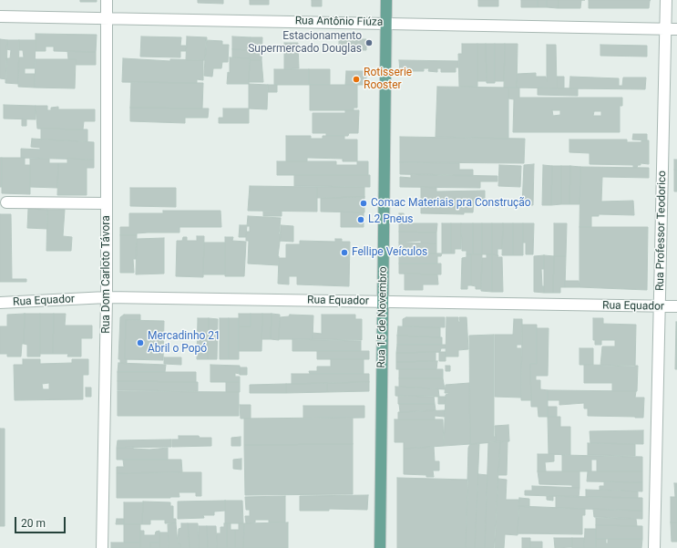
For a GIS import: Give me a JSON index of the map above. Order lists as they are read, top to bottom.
{
  "streets": {
    "main road": ["Rua 15 de Novembro"],
    "street": [
      "Rua Antônio Fiúza",
      "Rua Professor Teodorico",
      "Rua Dom Carloto Távora",
      "Rua Equador"
    ]
  },
  "crossings": [
    ["Rua Antônio Fiúza", "Rua Professor Teodorico"],
    ["Rua Antônio Fiúza", "Rua Dom Carloto Távora"],
    ["Rua Antônio Fiúza", "Rua 15 de Novembro"],
    ["Rua Professor Teodorico", "Rua Equador"],
    ["Rua Dom Carloto Távora", "Rua Equador"],
    ["Rua Equador", "Rua 15 de Novembro"]
  ],
  "places": [
    "Estacionamento Supermercado Douglas",
    "Rotisserie Rooster",
    "Comac Materiais pra Construção",
    "L2 Pneus",
    "Fellipe Veículos",
    "Mercadinho 21 Abril o Popó"
  ],
  "scale_bar": "20 m"
}
